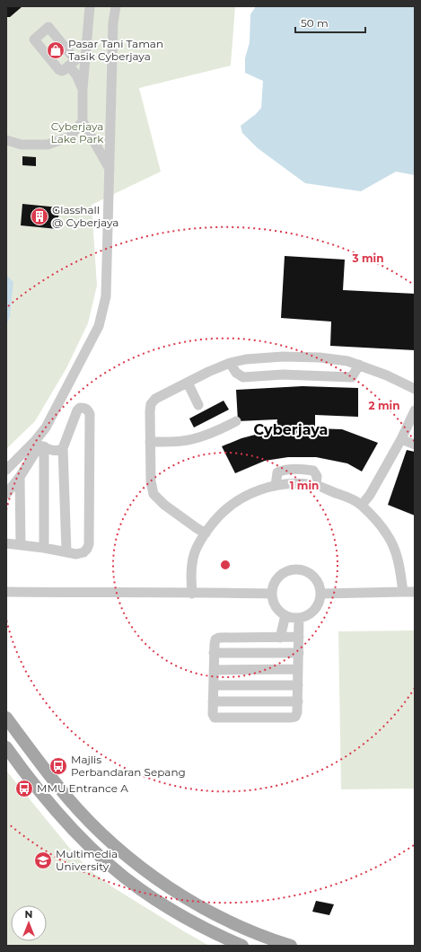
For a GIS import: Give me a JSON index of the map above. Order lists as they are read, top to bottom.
{
  "districts": ["Cyberjaya"],
  "parks": ["Cyberjaya Lake Park"],
  "places": {
    "shop": ["Pasar Tani Taman Tasik Cyberjaya"],
    "building": ["Glasshall @ Cyberjaya"],
    "bus stop": ["Majlis Perbandaran Sepang", "MMU Entrance A"],
    "school or university": ["Multimedia University"]
  },
  "scale_bar": "50 m",
  "north": "top",
  "rings": ["3 min", "2 min", "1 min"]
}
